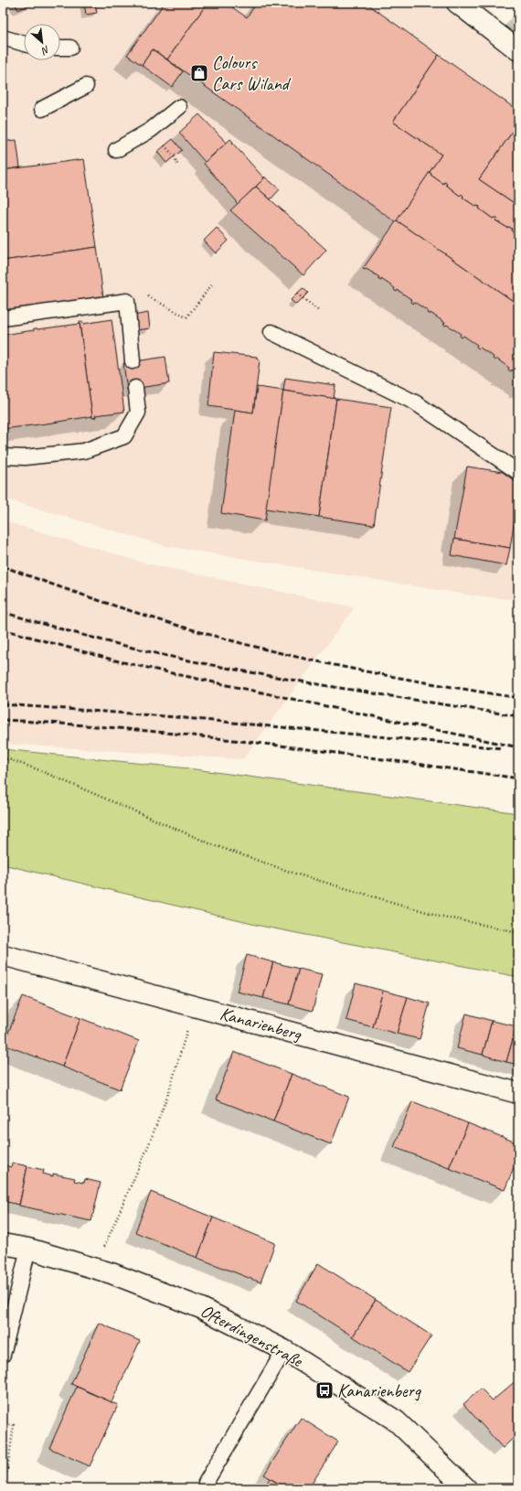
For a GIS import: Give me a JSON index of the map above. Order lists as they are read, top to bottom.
{
  "streets": {
    "street": ["Kanarienberg", "Ofterdingenstraße"]
  },
  "places": {
    "shop": ["Colours Cars Wiland"],
    "bus stop": ["Kanarienberg"]
  },
  "north": "bottom right"
}
